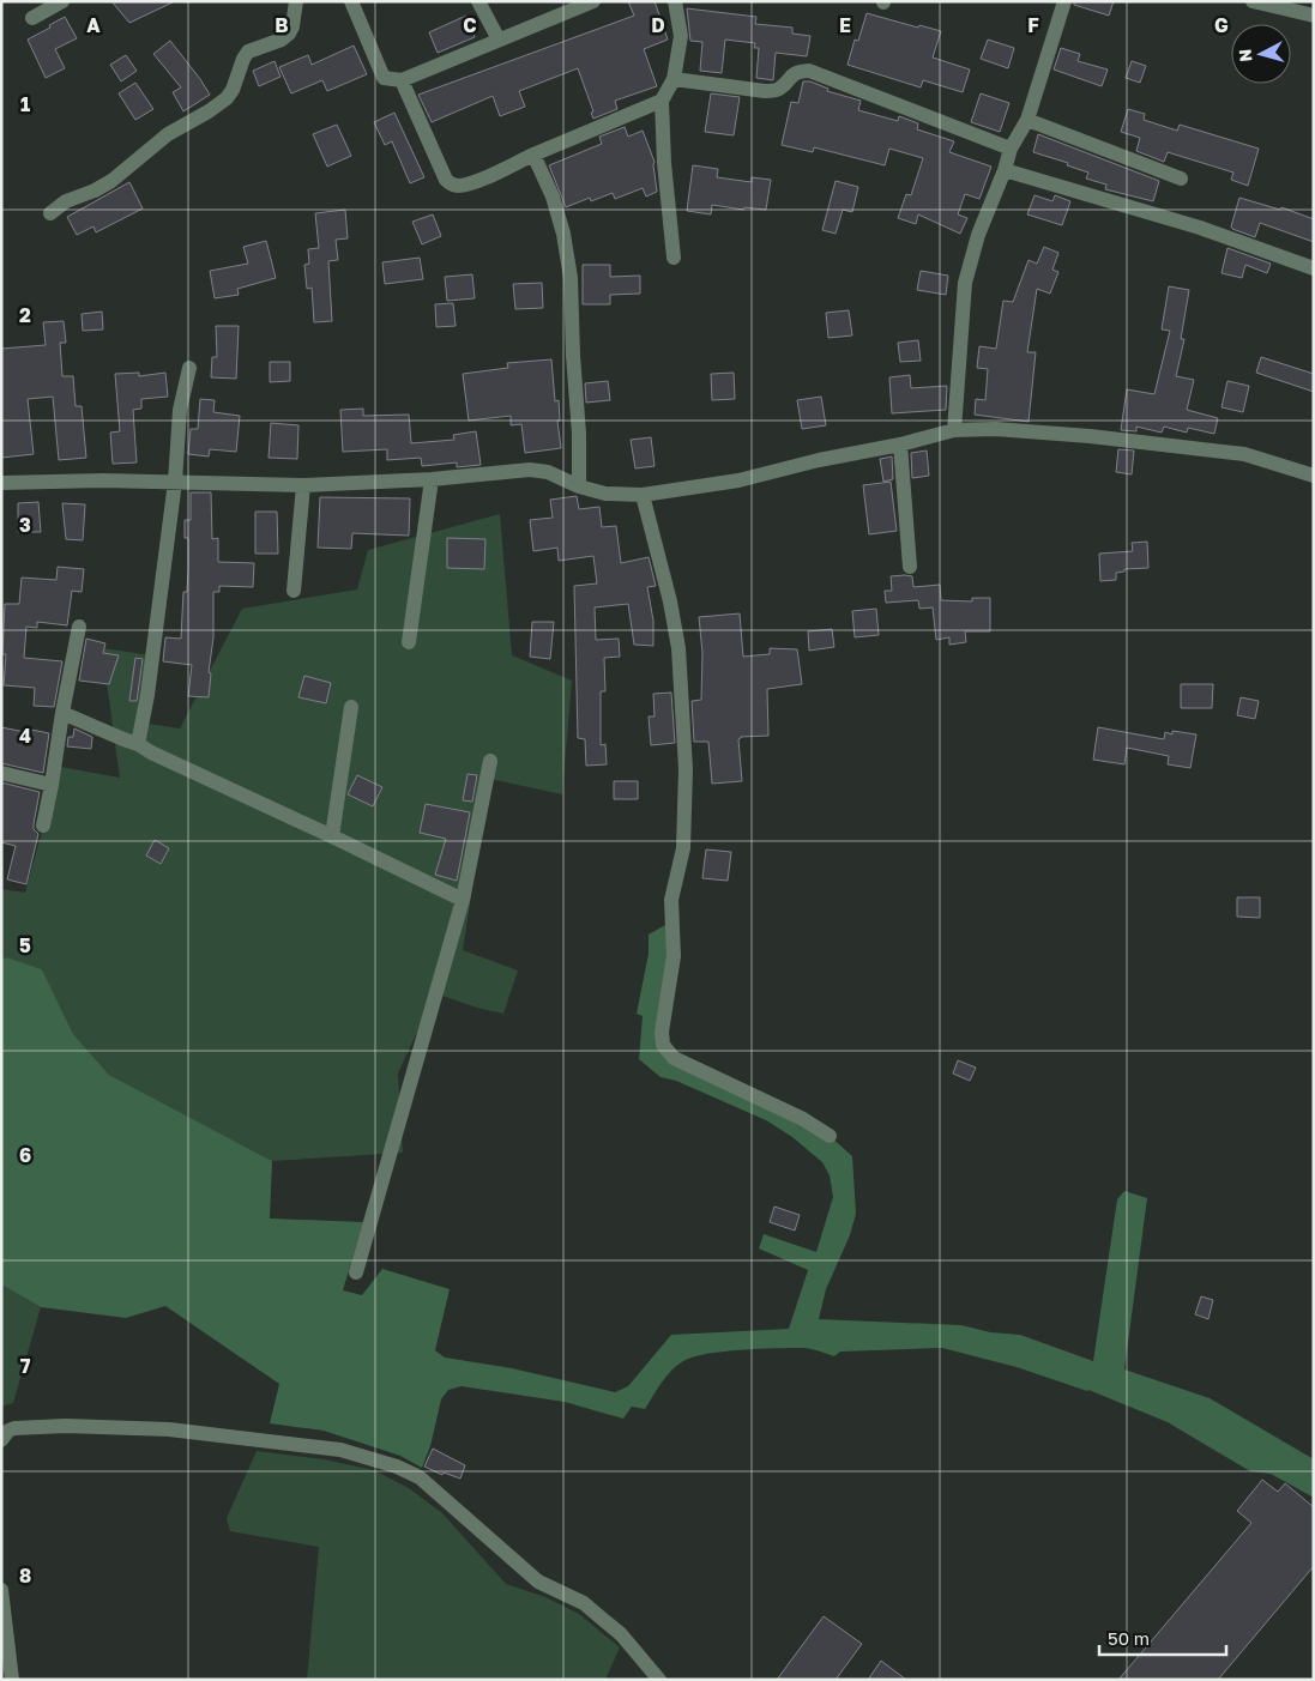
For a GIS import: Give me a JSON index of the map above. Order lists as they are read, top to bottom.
{
  "scale_bar": "50 m",
  "north": "left",
  "grid": {
    "columns": [
      "A",
      "B",
      "C",
      "D",
      "E",
      "F",
      "G"
    ],
    "rows": [
      "1",
      "2",
      "3",
      "4",
      "5",
      "6",
      "7",
      "8"
    ]
  }
}
